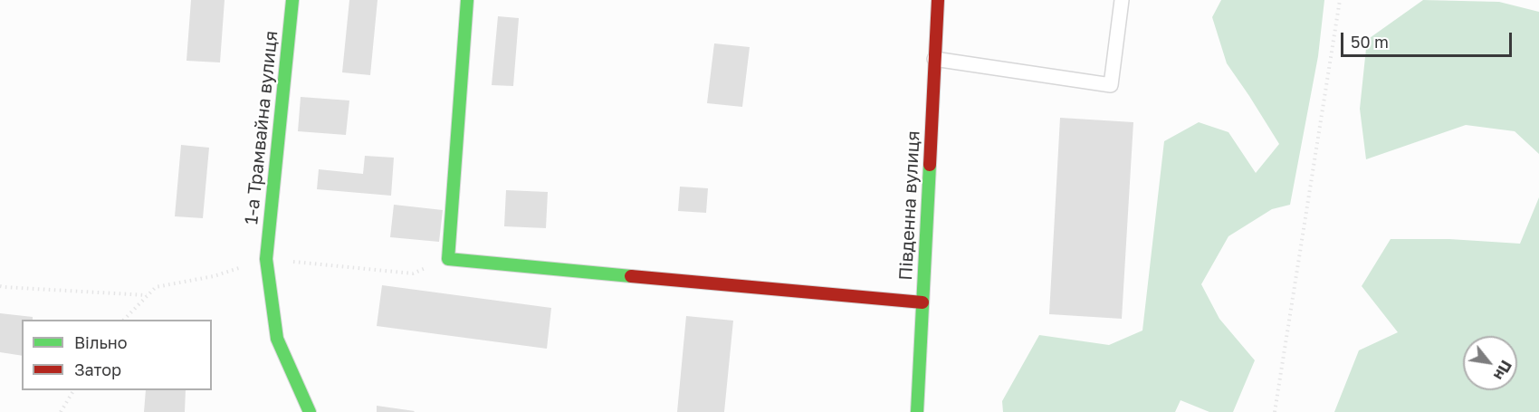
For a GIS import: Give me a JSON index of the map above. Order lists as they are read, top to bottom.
{
  "streets": {
    "street": ["1-а Трамвайна вулиця", "Південна вулиця"]
  },
  "legend": ["Вільно", "Затор"],
  "scale_bar": "50 m",
  "north": "bottom right"
}
